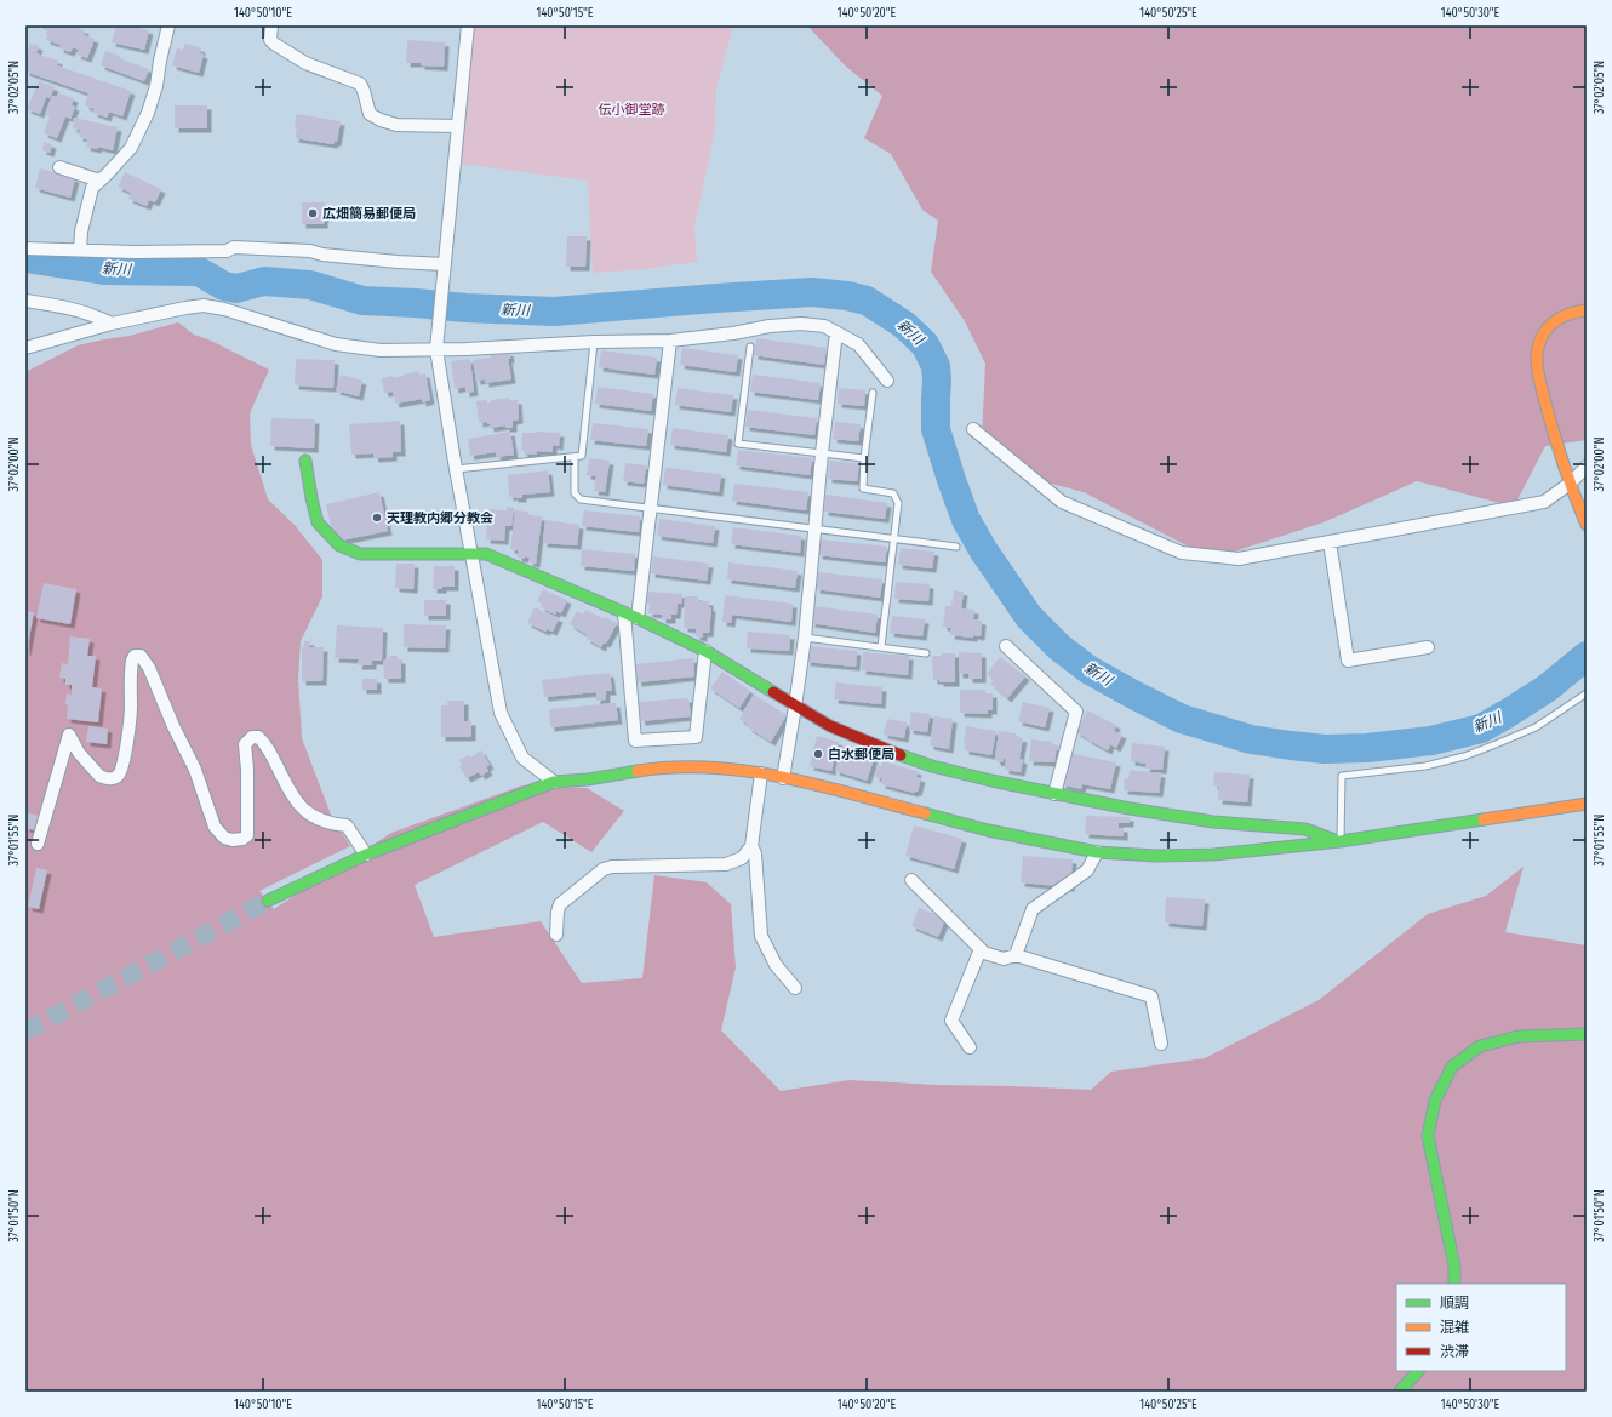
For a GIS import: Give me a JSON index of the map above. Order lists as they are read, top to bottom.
{
  "water": ["新川"],
  "parks": ["伝小御堂跡"],
  "places": ["広畑簡易郵便局", "天理教内郷分教会", "白水郵便局"],
  "legend": ["順調", "混雑", "渋滞"],
  "coordinates": [
    "140°50'10\"E",
    "140°50'15\"E",
    "140°50'20\"E",
    "140°50'25\"E",
    "140°50'30\"E",
    "37°02'05\"N",
    "37°02'00\"N",
    "37°01'55\"N",
    "37°01'50\"N"
  ]
}
